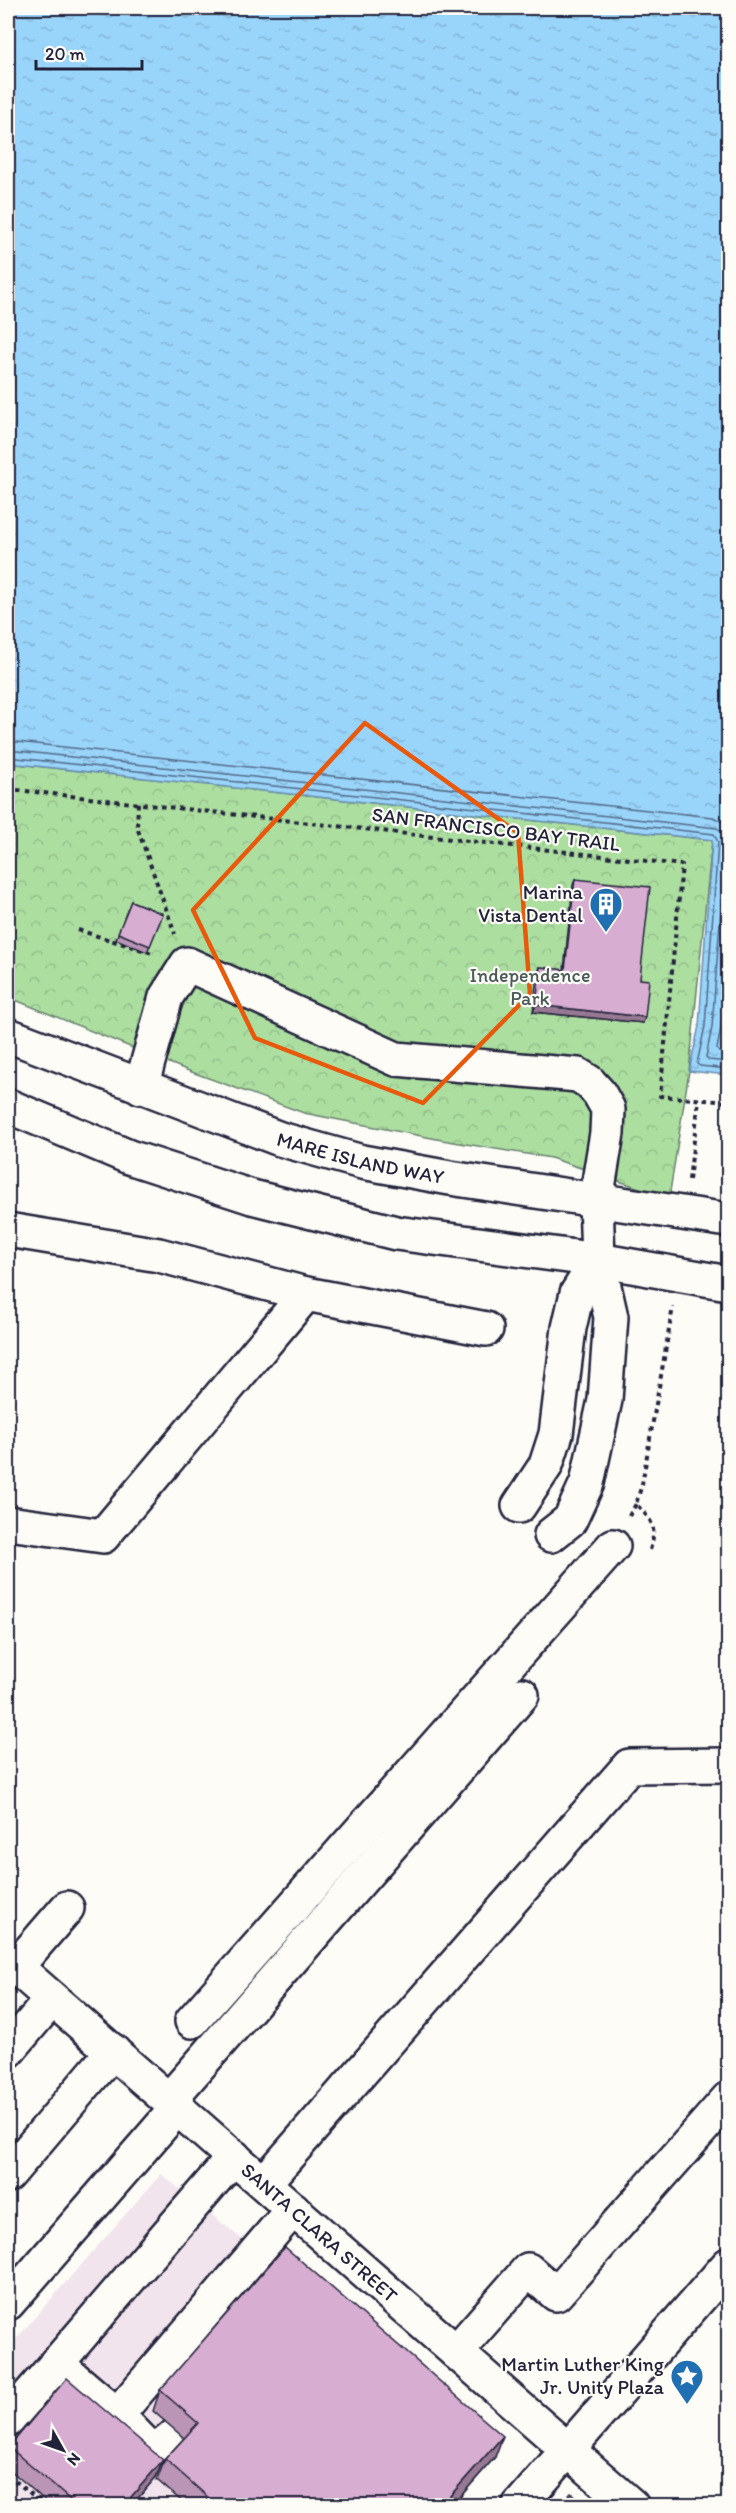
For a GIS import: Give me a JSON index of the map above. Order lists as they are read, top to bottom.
{
  "streets": {
    "main road": ["MARE ISLAND WAY", "SANTA CLARA STREET"],
    "path": ["SAN FRANCISCO BAY TRAIL"]
  },
  "parks": ["Independence Park"],
  "places": {
    "building": ["Marina Vista Dental"],
    "place": ["Martin Luther King Jr. Unity Plaza"]
  },
  "scale_bar": "20 m",
  "north": "bottom right"
}
